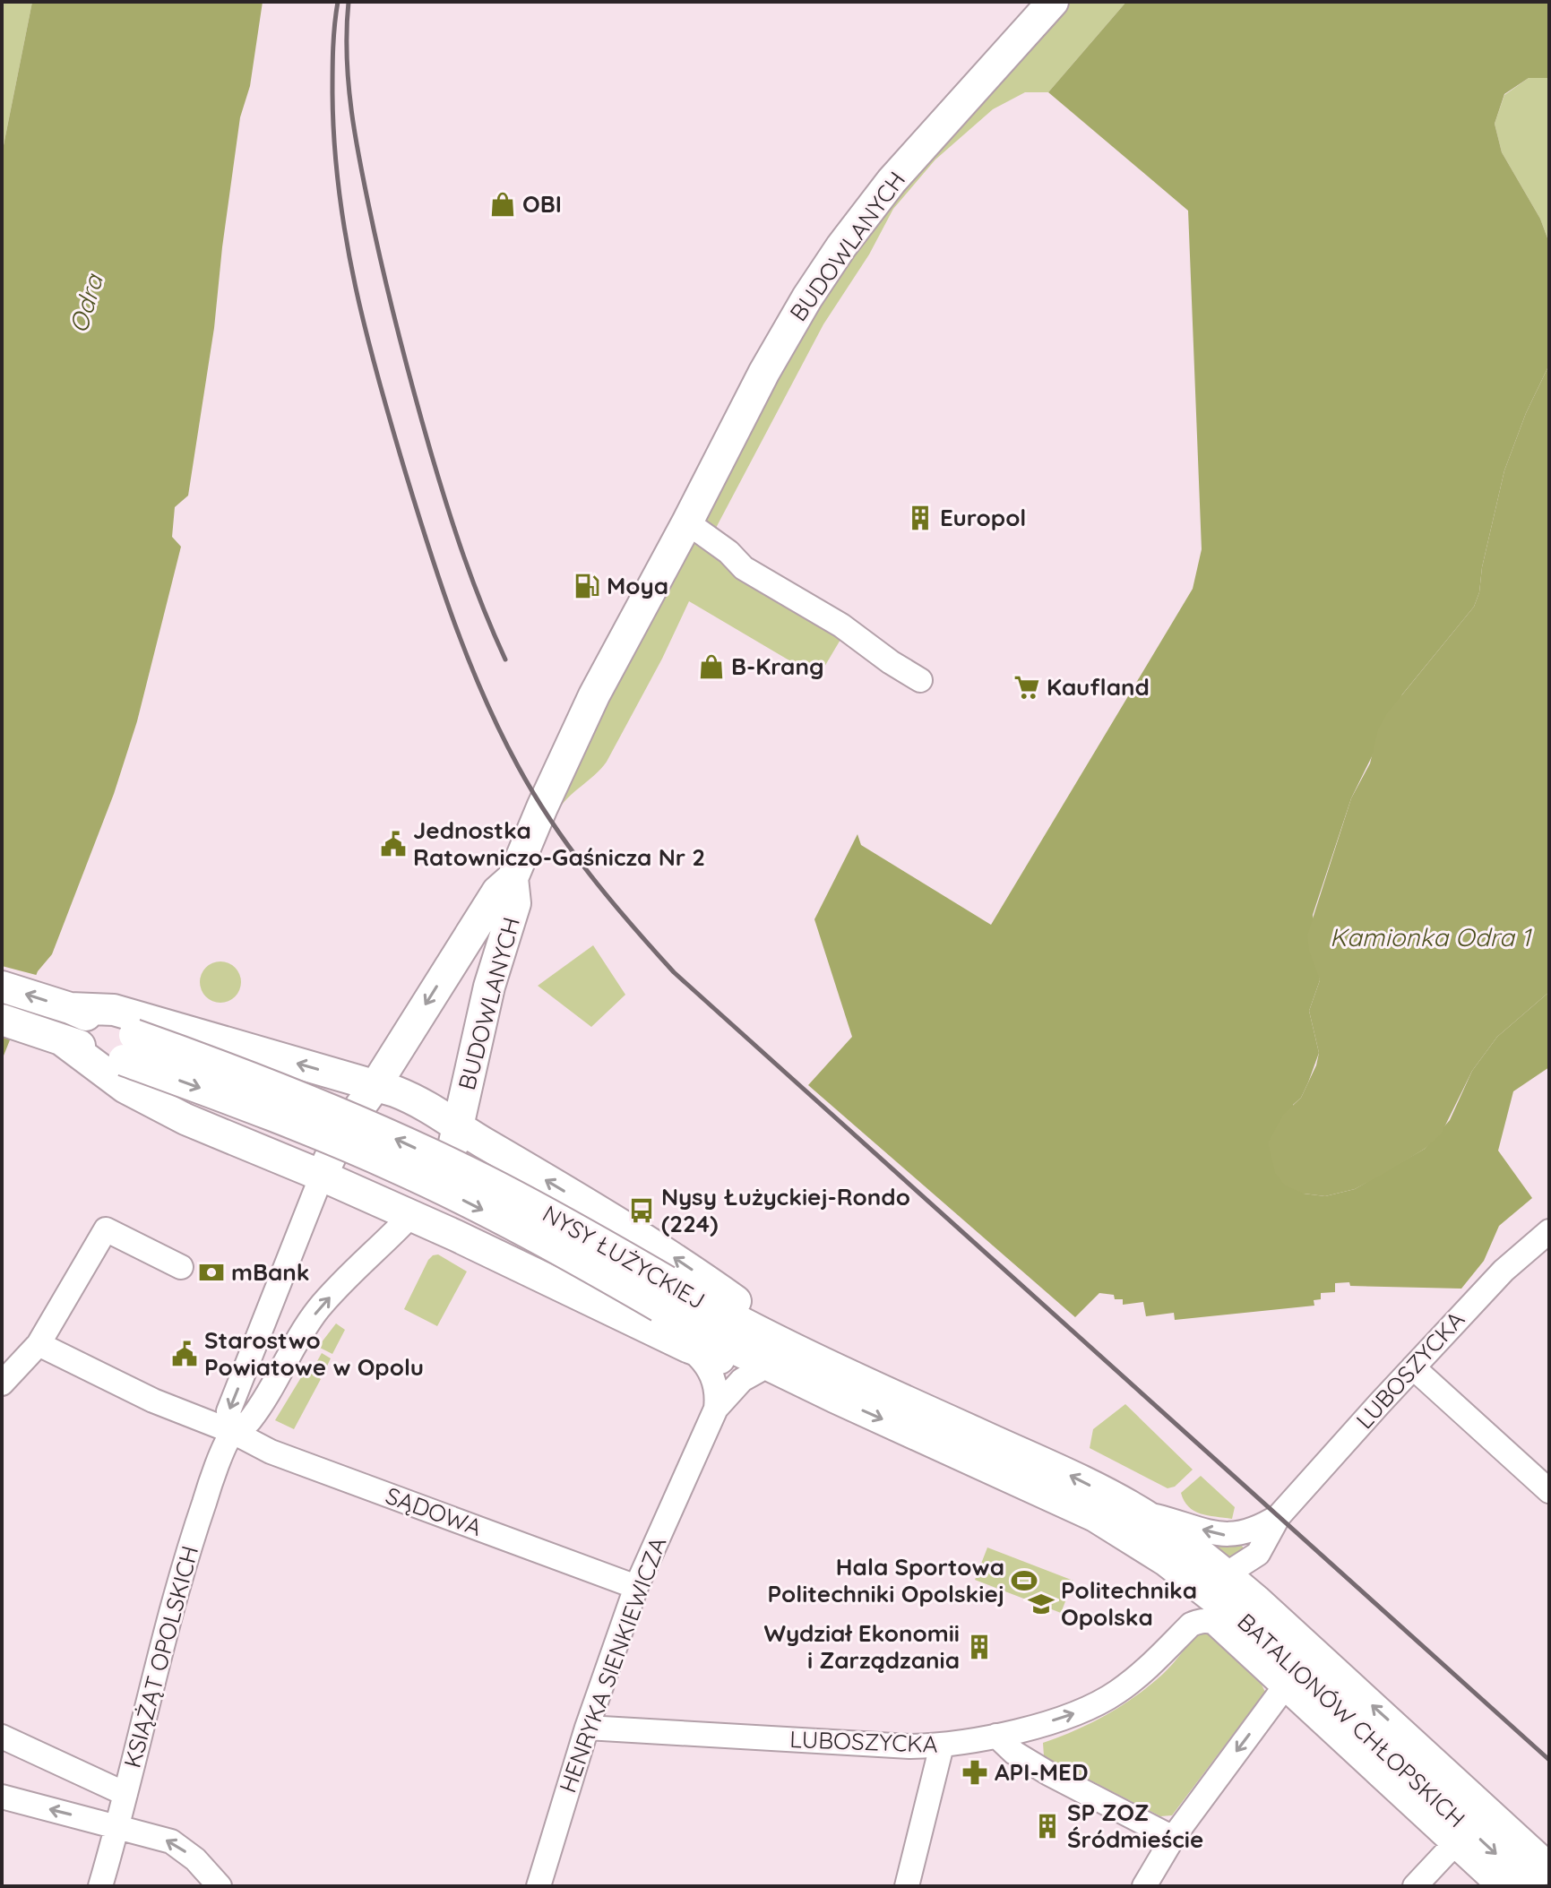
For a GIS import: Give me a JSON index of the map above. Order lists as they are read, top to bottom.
{
  "streets": {
    "main road": ["BUDOWLANYCH", "NYSY ŁUŻYCKIEJ", "BATALIONÓW CHŁOPSKICH"],
    "street": [
      "LUBOSZYCKA",
      "SĄDOWA",
      "KSIĄŻĄT OPOLSKICH",
      "HENRYKA SIENKIEWICZA"
    ]
  },
  "crossings": [
    ["BUDOWLANYCH", "KSIĄŻĄT OPOLSKICH"],
    ["NYSY ŁUŻYCKIEJ", "BATALIONÓW CHŁOPSKICH"],
    ["LUBOSZYCKA", "HENRYKA SIENKIEWICZA"],
    ["SĄDOWA", "KSIĄŻĄT OPOLSKICH"],
    ["SĄDOWA", "HENRYKA SIENKIEWICZA"]
  ],
  "water": ["Odra", "Kamionka Odra 1"],
  "places": {
    "shop": ["OBI", "B-Krang"],
    "building": ["Europol", "Wydział Ekonomii i Zarządzania", "SP ZOZ Śródmieście"],
    "fuel station": ["Moya"],
    "supermarket": ["Kaufland"],
    "public building": ["Jednostka Ratowniczo-Gaśnicza Nr 2", "Starostwo Powiatowe w Opolu"],
    "bus stop": ["Nysy Łużyckiej-Rondo (224)"],
    "bank": ["mBank"],
    "sports": ["Hala Sportowa Politechniki Opolskiej"],
    "school or university": ["Politechnika Opolska"],
    "pharmacy": ["API-MED"]
  }
}
